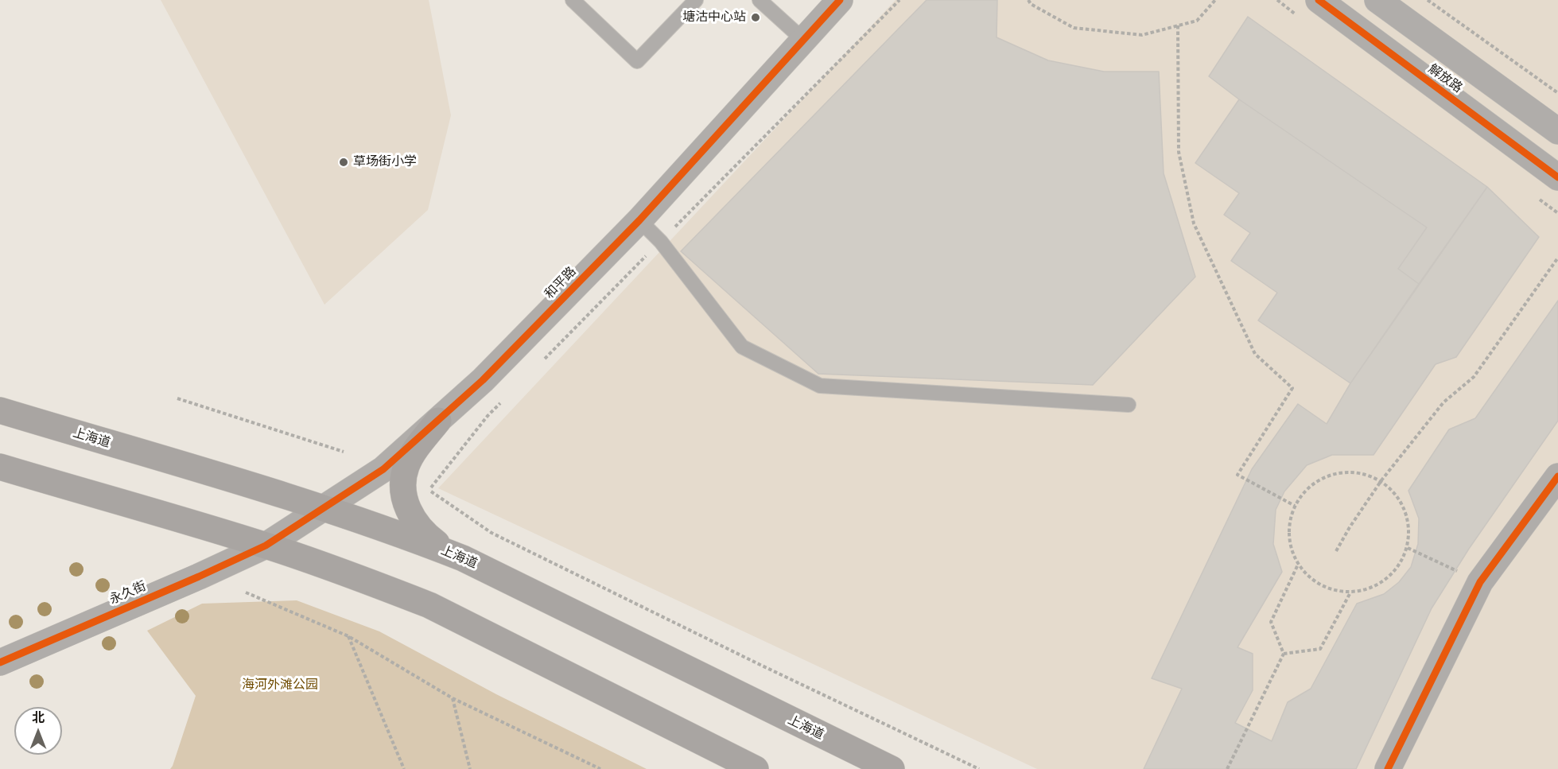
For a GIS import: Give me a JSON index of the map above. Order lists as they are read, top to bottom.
{
  "streets": {
    "main road": ["上海道"],
    "street": ["解放路", "和平路", "永久街"]
  },
  "crossings": [
    ["和平路", "上海道"],
    ["和平路", "永久街"]
  ],
  "parks": ["海河外滩公园"],
  "places": ["塘沽中心站", "草场街小学"],
  "north": "top"
}
